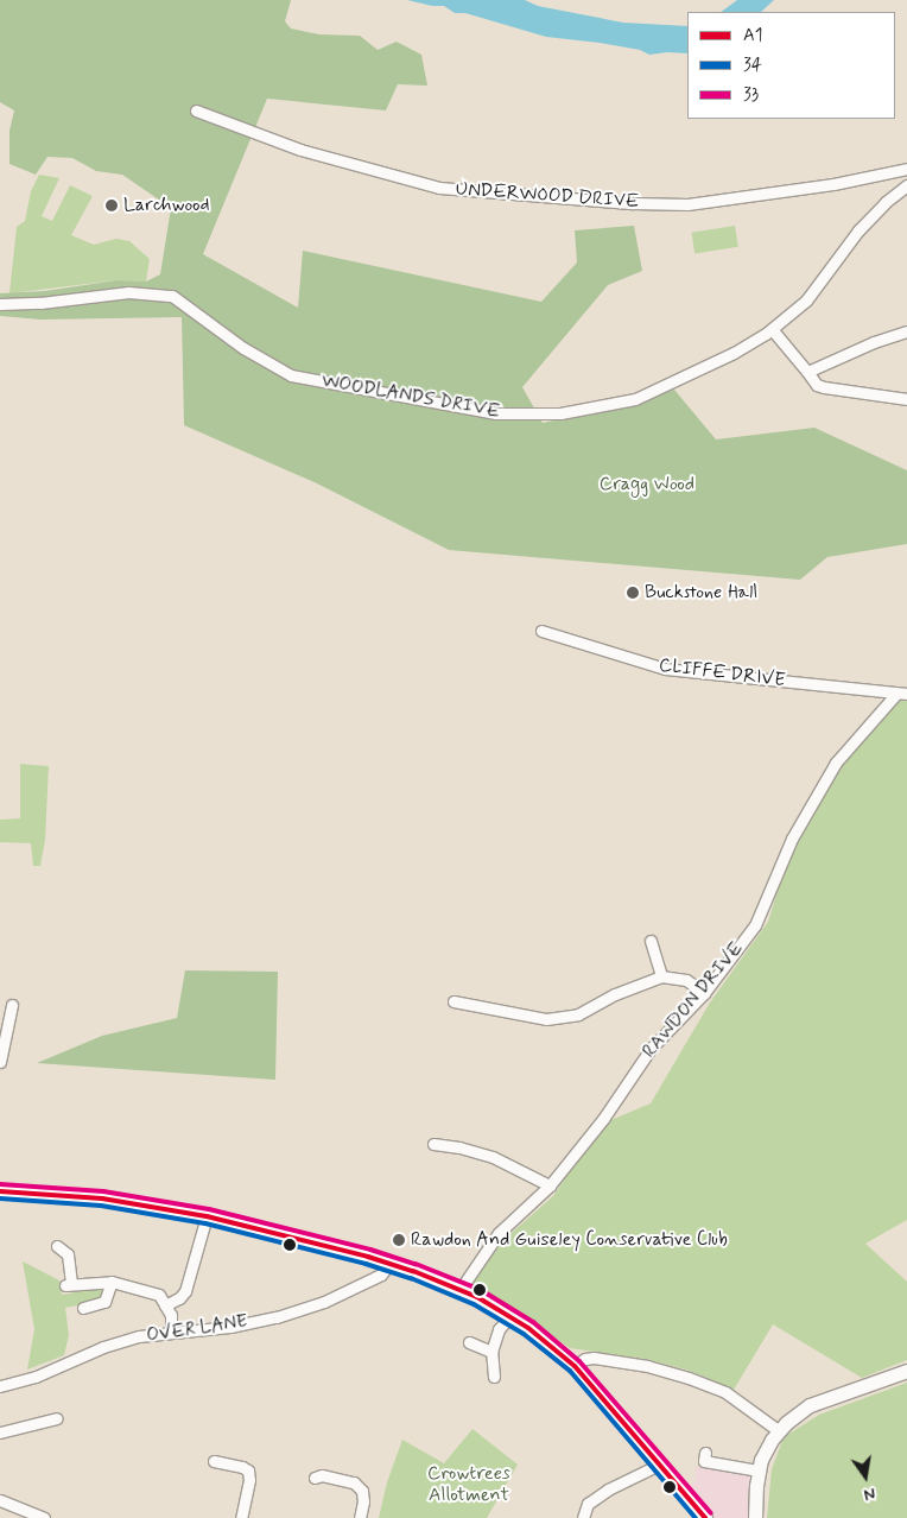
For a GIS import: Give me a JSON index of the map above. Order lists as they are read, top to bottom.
{
  "streets": {
    "street": [
      "UNDERWOOD DRIVE",
      "WOODLANDS DRIVE",
      "CLIFFE DRIVE",
      "RAWDON DRIVE",
      "OVER LANE"
    ]
  },
  "crossings": [
    ["CLIFFE DRIVE", "RAWDON DRIVE"]
  ],
  "parks": ["Cragg Wood", "Crowtrees Allotment"],
  "places": ["Larchwood", "Buckstone Hall", "Rawdon And Guiseley Conservative Club"],
  "lines": ["transit line 33", "transit line A1", "transit line 34"],
  "legend": ["A1", "34", "33"],
  "north": "bottom"
}
